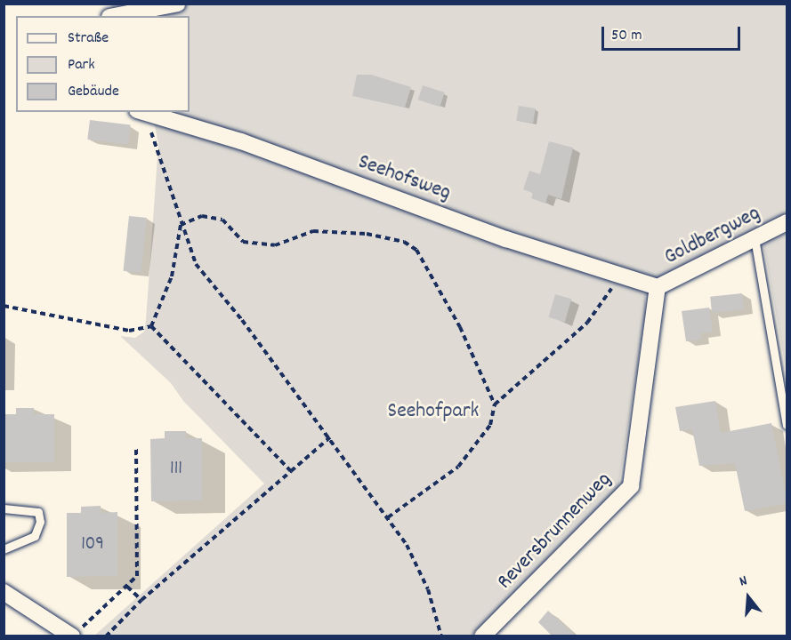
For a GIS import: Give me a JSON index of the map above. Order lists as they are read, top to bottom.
{
  "streets": {
    "street": ["Seehofsweg", "Goldbergweg", "Reversbrunnenweg"]
  },
  "crossings": [
    ["Seehofsweg", "Goldbergweg"],
    ["Seehofsweg", "Reversbrunnenweg"],
    ["Goldbergweg", "Reversbrunnenweg"]
  ],
  "parks": ["Seehofpark"],
  "house_numbers": ["111", "109"],
  "legend": ["Straße", "Park", "Gebäude"],
  "scale_bar": "50 m",
  "north": "top"
}
